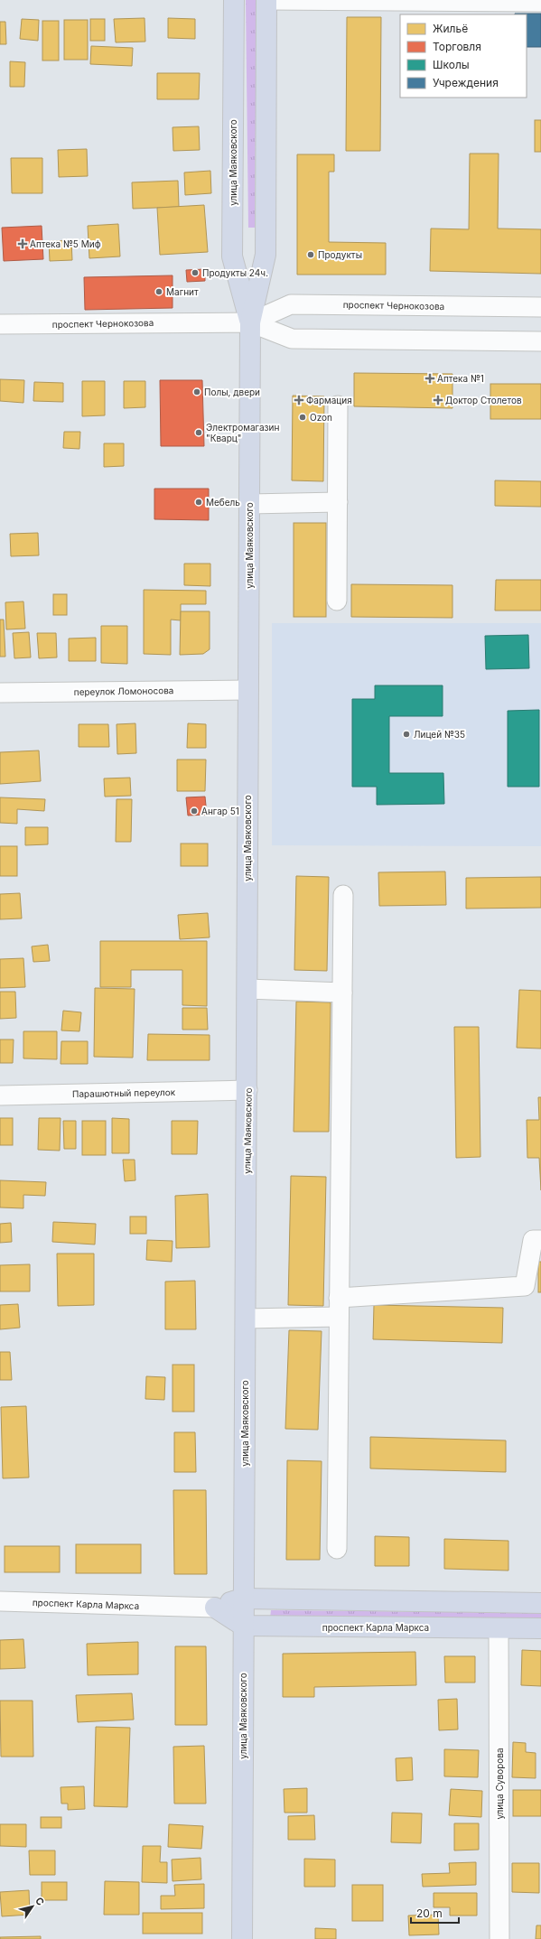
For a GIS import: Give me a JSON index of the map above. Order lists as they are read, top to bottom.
{
  "streets": {
    "main road": ["улица Маяковского", "проспект Карла Маркса"],
    "street": [
      "проспект Чернокозова",
      "переулок Ломоносова",
      "Парашютный переулок",
      "улица Суворова"
    ]
  },
  "crossings": [
    ["улица Маяковского", "проспект Чернокозова"],
    ["улица Маяковского", "переулок Ломоносова"],
    ["улица Маяковского", "Парашютный переулок"],
    ["улица Маяковского", "проспект Карла Маркса"],
    ["проспект Карла Маркса", "улица Суворова"]
  ],
  "places": {
    "health": [
      "Аптека №5 Миф",
      "Аптека №1",
      "Фармация",
      "Доктор Столетов"
    ],
    "other": [
      "Продукты",
      "Продукты 24ч.",
      "Магнит",
      "Полы, двери",
      "Ozon",
      "Электромагазин \"Кварц\"",
      "Мебель",
      "Лицей №35",
      "Ангар 51"
    ]
  },
  "legend": [
    "Жильё",
    "Торговля",
    "Школы",
    "Учреждения"
  ],
  "scale_bar": "20 m",
  "north": "top right"
}
